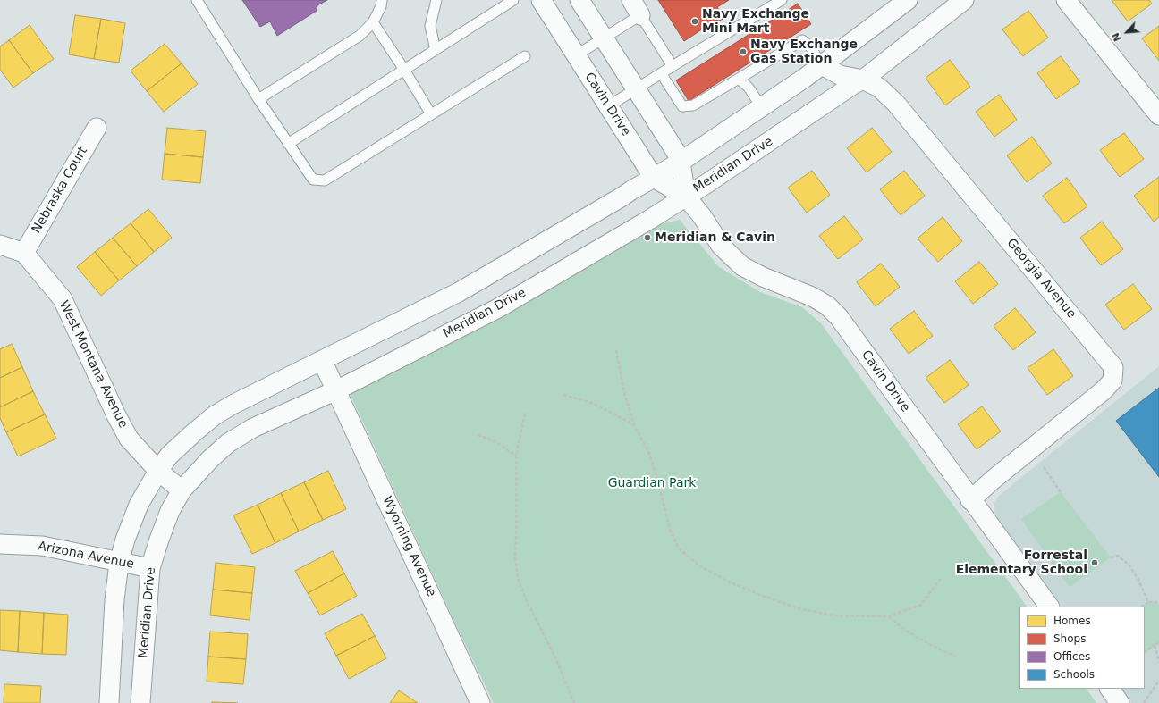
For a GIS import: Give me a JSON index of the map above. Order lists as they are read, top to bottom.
{
  "streets": {
    "street": [
      "Cavin Drive",
      "Meridian Drive",
      "Nebraska Court",
      "Georgia Avenue",
      "West Montana Avenue",
      "Wyoming Avenue",
      "Arizona Avenue"
    ]
  },
  "crossings": [
    ["Cavin Drive", "Meridian Drive"],
    ["Cavin Drive", "Georgia Avenue"],
    ["Meridian Drive", "Georgia Avenue"],
    ["Meridian Drive", "West Montana Avenue"],
    ["Meridian Drive", "Wyoming Avenue"],
    ["Meridian Drive", "Arizona Avenue"],
    ["Nebraska Court", "West Montana Avenue"]
  ],
  "parks": ["Guardian Park"],
  "places": [
    "Navy Exchange Mini Mart",
    "Navy Exchange Gas Station",
    "Meridian & Cavin",
    "Forrestal Elementary School"
  ],
  "legend": [
    "Homes",
    "Shops",
    "Offices",
    "Schools"
  ],
  "north": "bottom left"
}
